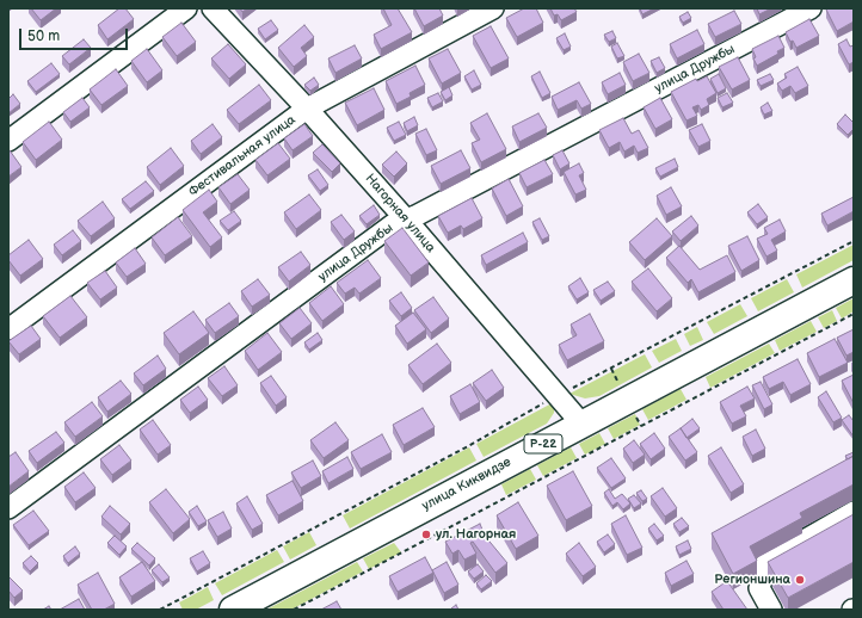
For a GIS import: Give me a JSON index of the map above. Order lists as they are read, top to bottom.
{
  "streets": {
    "main road": ["Р-22", "улица Киквидзе"],
    "street": ["улица Дружбы", "Фестивальная улица", "Нагорная улица"]
  },
  "crossings": [
    ["улица Дружбы", "Нагорная улица"],
    ["Фестивальная улица", "Нагорная улица"],
    ["Нагорная улица", "улица Киквидзе"]
  ],
  "places": ["ул. Нагорная", "Регионшина"],
  "scale_bar": "50 m"
}
